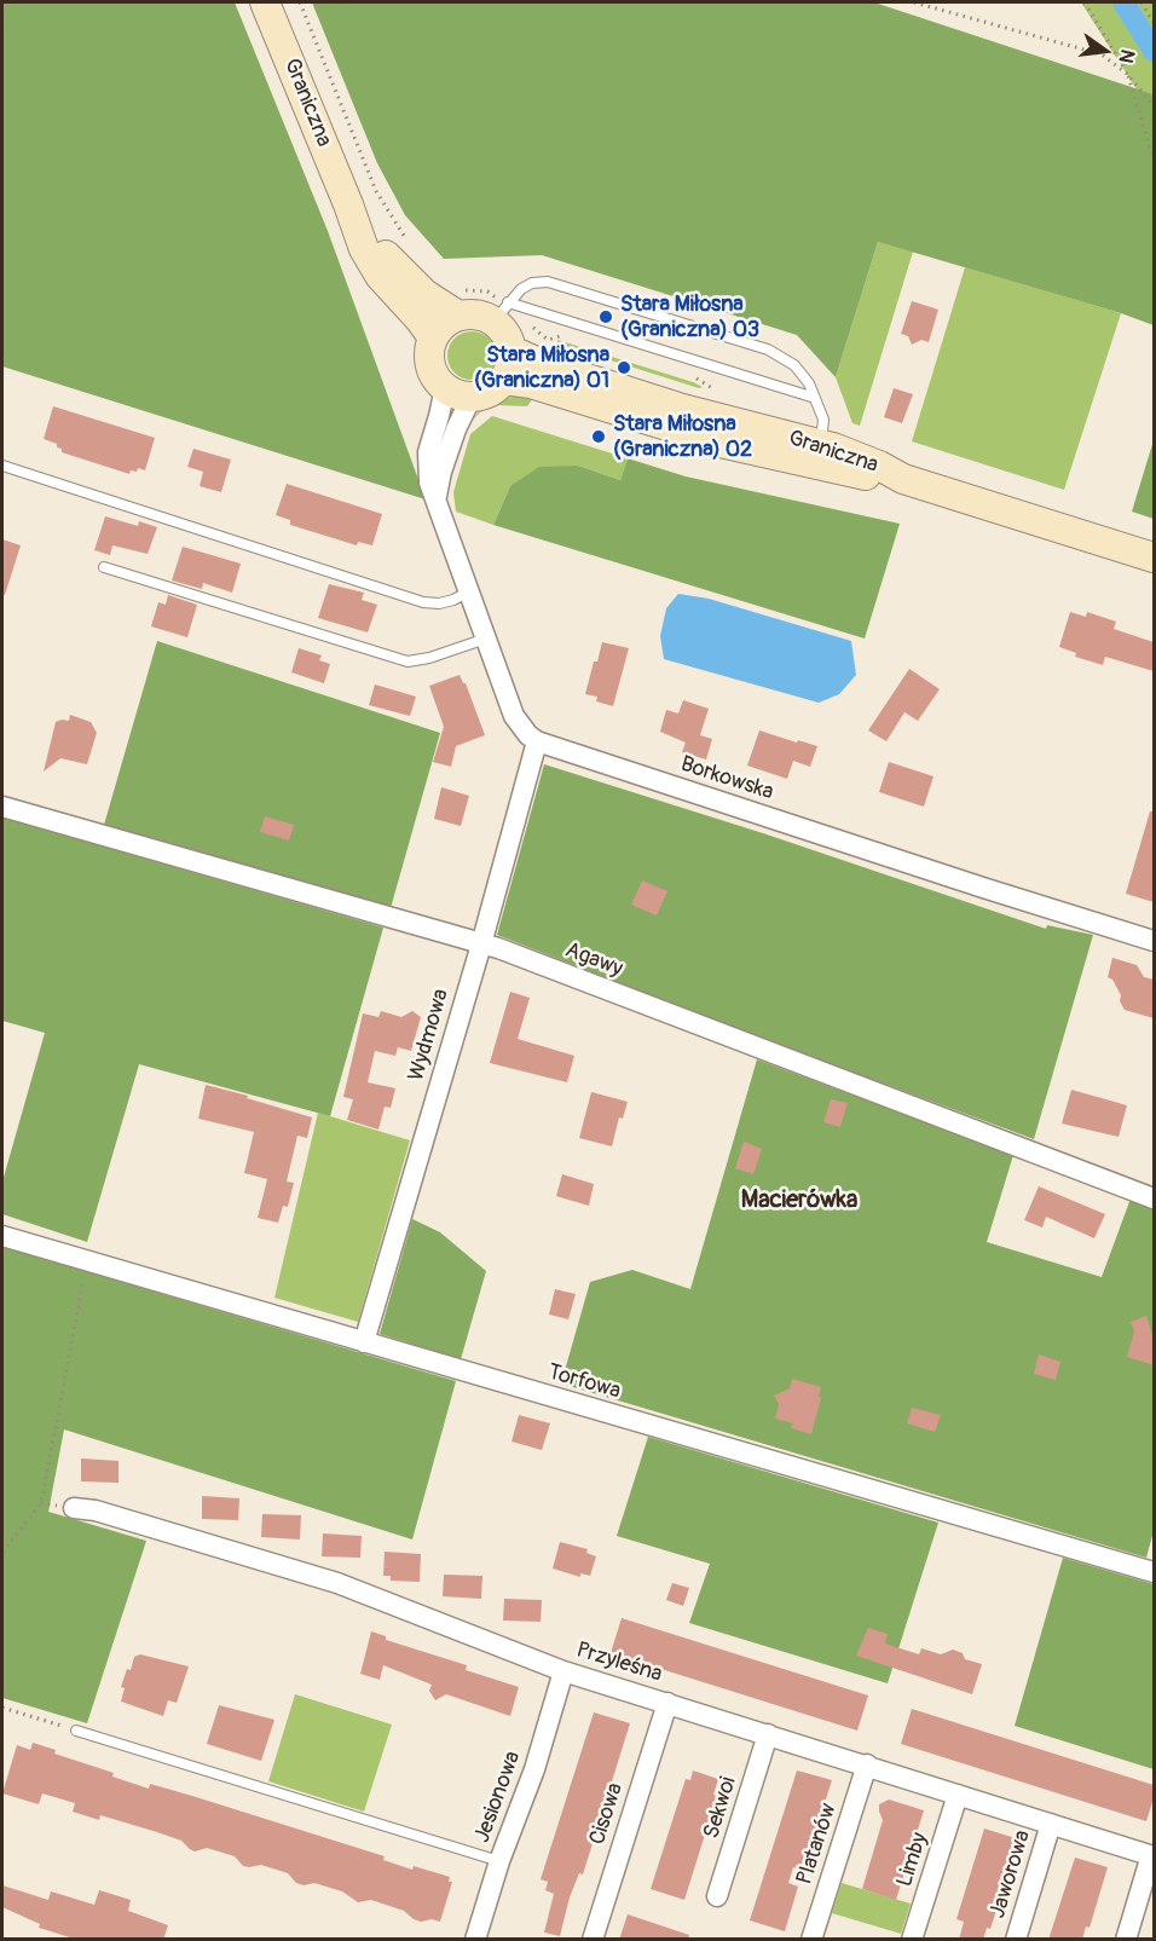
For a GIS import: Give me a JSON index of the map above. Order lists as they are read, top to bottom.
{
  "streets": {
    "street": [
      "Graniczna",
      "Borkowska",
      "Agawy",
      "Wydmowa",
      "Torfowa",
      "Przyleśna",
      "Jesionowa",
      "Sekwoi",
      "Cisowa",
      "Platanów",
      "Limby",
      "Jaworowa"
    ]
  },
  "crossings": [
    ["Borkowska", "Wydmowa"],
    ["Agawy", "Wydmowa"],
    ["Wydmowa", "Torfowa"],
    ["Przyleśna", "Jesionowa"],
    ["Przyleśna", "Sekwoi"],
    ["Przyleśna", "Cisowa"],
    ["Przyleśna", "Platanów"],
    ["Przyleśna", "Limby"],
    ["Przyleśna", "Jaworowa"]
  ],
  "districts": ["Macierówka"],
  "places": ["Stara Miłosna (Graniczna) 03", "Stara Miłosna (Graniczna) 01", "Stara Miłosna (Graniczna) 02"],
  "north": "right"
}
